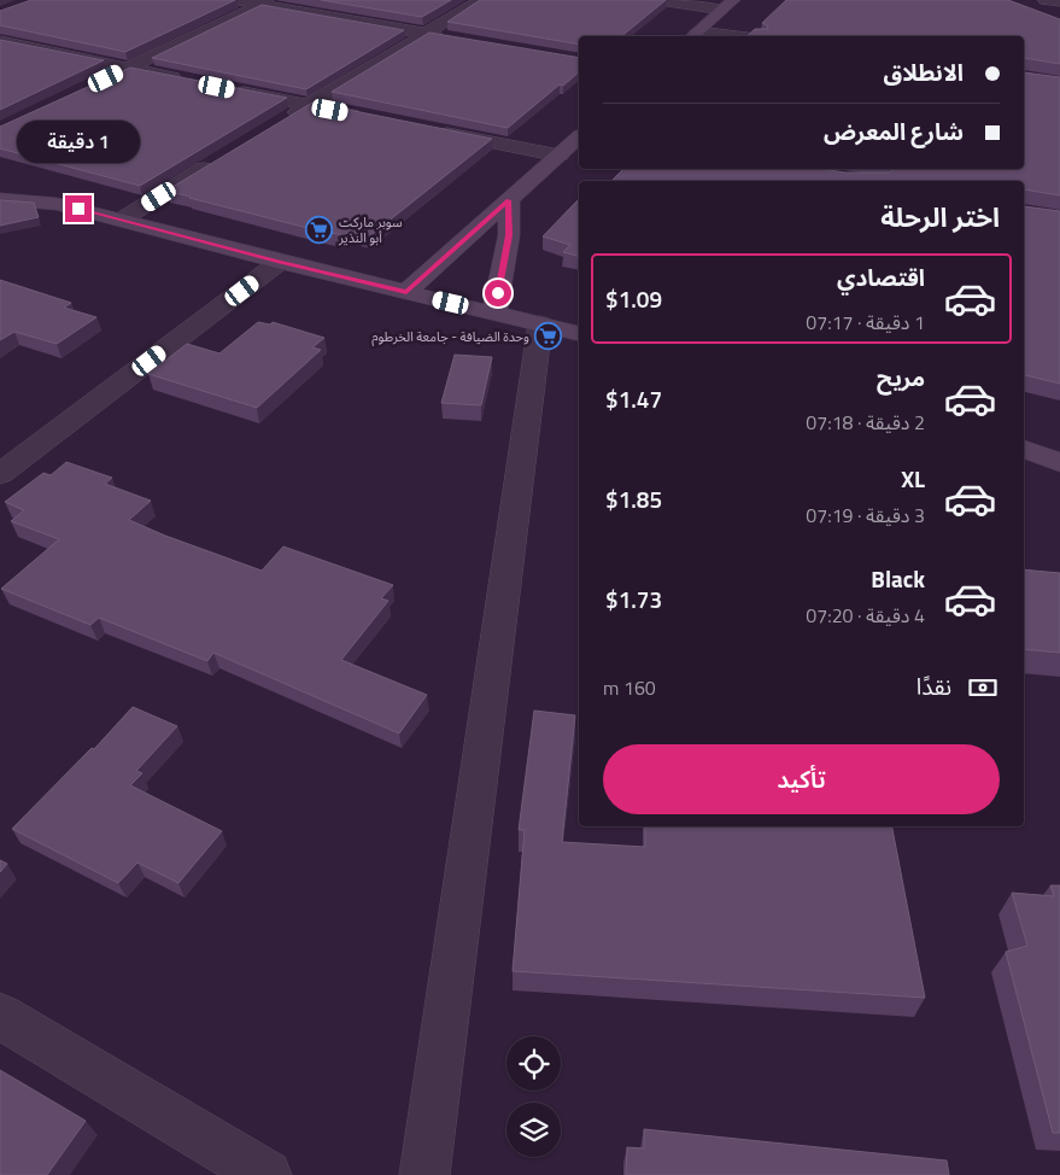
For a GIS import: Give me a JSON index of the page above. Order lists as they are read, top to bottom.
{
  "places": {
    "supermarket": ["سوبر ماركت أبو النذير", "وحدة الضيافة - جامعة الخرطوم"]
  },
  "page": {
    "banner": ["الانطلاق", "شارع المعرض"],
    "bubble": "1 دقيقة",
    "heading": "اختر الرحلة",
    "list": [
      {
        "name": "اقتصادي",
        "note": "1 دقيقة · 07:17",
        "value": "$1.09"
      },
      {
        "name": "مريح",
        "note": "2 دقيقة · 07:18",
        "value": "$1.47"
      },
      {
        "name": "XL",
        "note": "3 دقيقة · 07:19",
        "value": "$1.85"
      },
      {
        "name": "Black",
        "note": "4 دقيقة · 07:20",
        "value": "$1.73"
      }
    ],
    "pay": ["نقدًا", "160 m"],
    "buttons": "تأكيد"
  }
}
